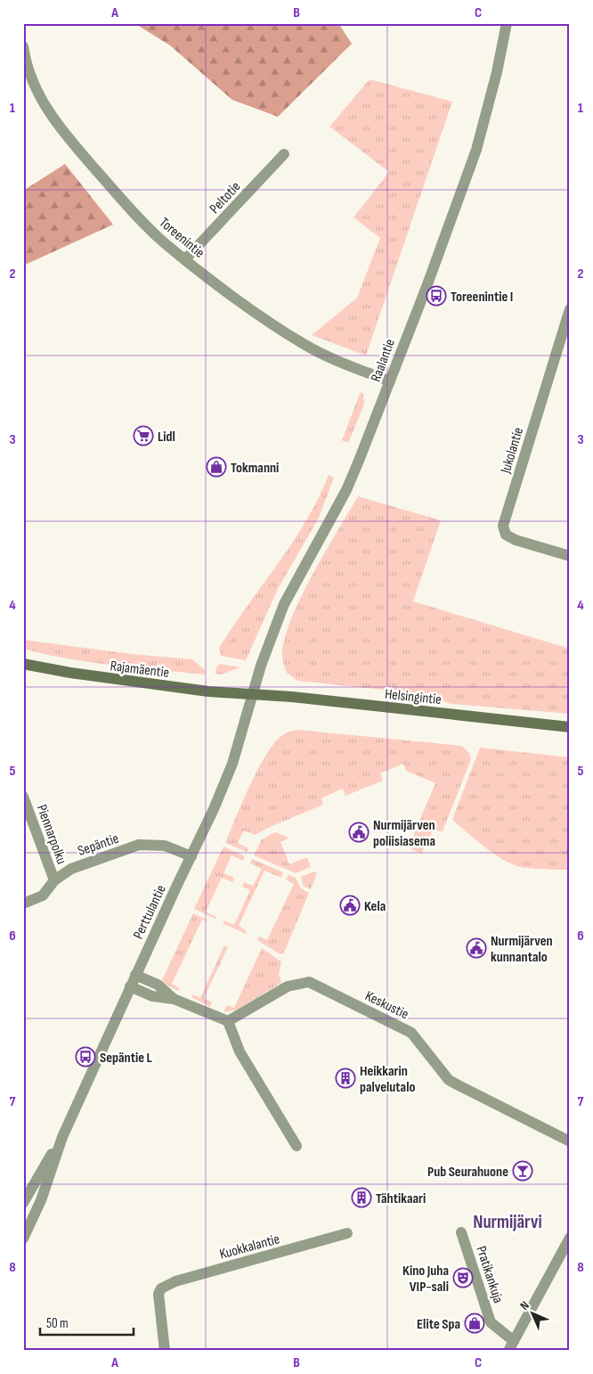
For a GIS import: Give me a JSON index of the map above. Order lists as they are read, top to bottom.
{
  "streets": {
    "main road": ["Rajamäentie", "Helsingintie"],
    "street": [
      "Peltotie",
      "Toreenintie",
      "Raalantie",
      "Jukolantie",
      "Piennarpolku",
      "Sepäntie",
      "Perttulantie",
      "Keskustie",
      "Kuokkalantie",
      "Pratikankuja"
    ]
  },
  "crossings": [
    ["Peltotie", "Toreenintie"],
    ["Toreenintie", "Raalantie"],
    ["Raalantie", "Rajamäentie"],
    ["Raalantie", "Helsingintie"],
    ["Raalantie", "Perttulantie"],
    ["Rajamäentie", "Helsingintie"],
    ["Rajamäentie", "Perttulantie"],
    ["Helsingintie", "Perttulantie"],
    ["Piennarpolku", "Sepäntie"],
    ["Sepäntie", "Perttulantie"]
  ],
  "districts": ["Nurmijärvi"],
  "places": {
    "bus stop": ["Toreenintie I", "Sepäntie L"],
    "supermarket": ["Lidl"],
    "shop": ["Tokmanni", "Elite Spa"],
    "public building": ["Nurmijärven poliisiasema", "Kela", "Nurmijärven kunnantalo"],
    "building": ["Heikkarin palvelutalo", "Tähtikaari"],
    "bar": ["Pub Seurahuone"],
    "theatre": ["Kino Juha VIP-sali"]
  },
  "scale_bar": "50 m",
  "north": "top left",
  "grid": {
    "columns": ["A", "B", "C"],
    "rows": [
      "1",
      "2",
      "3",
      "4",
      "5",
      "6",
      "7",
      "8"
    ]
  }
}
